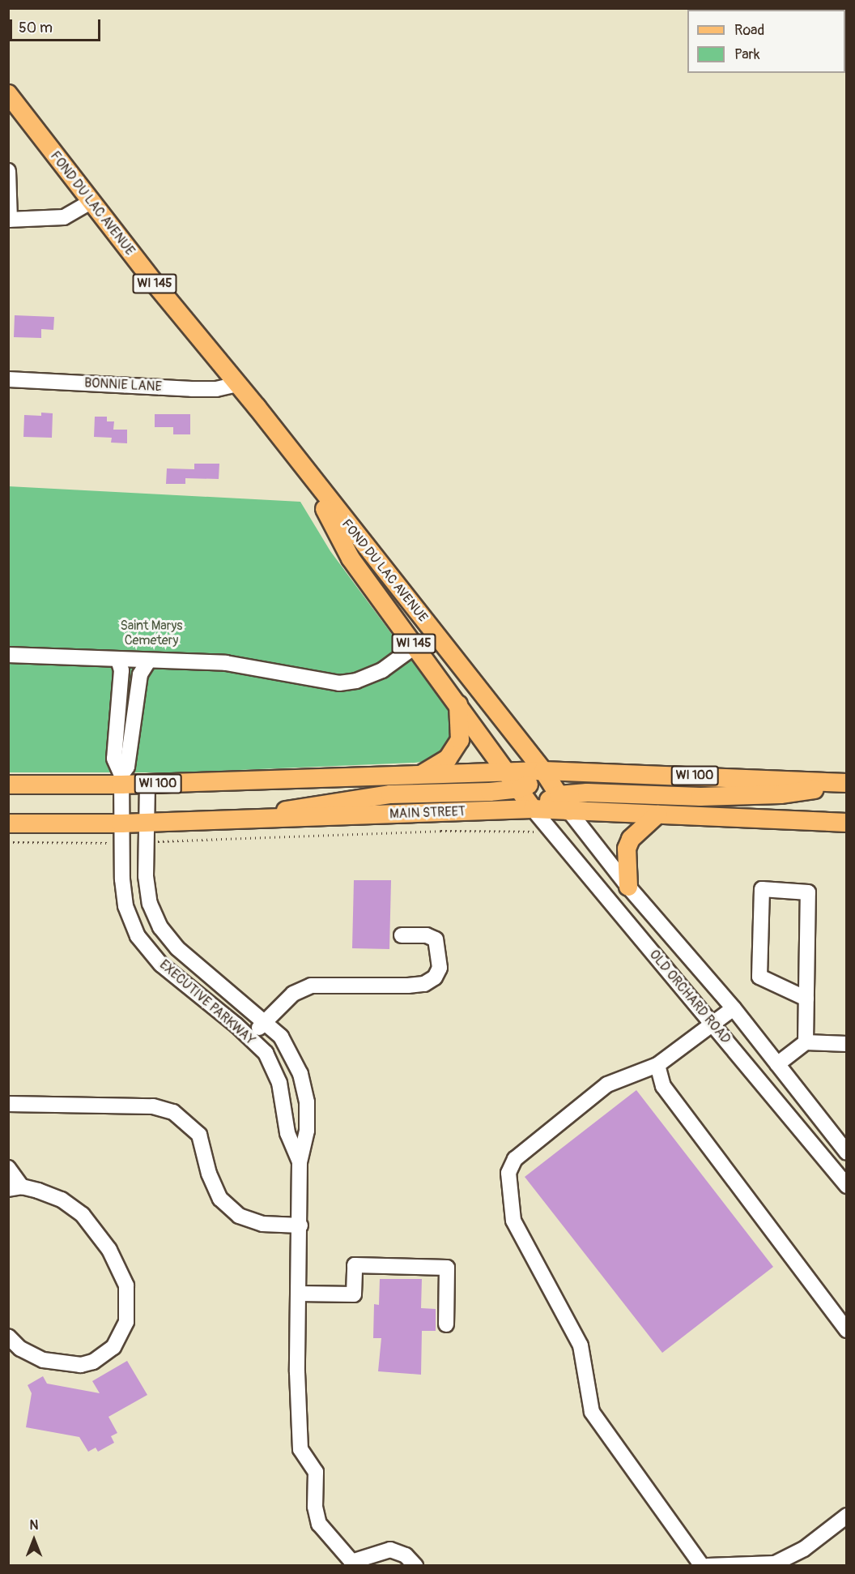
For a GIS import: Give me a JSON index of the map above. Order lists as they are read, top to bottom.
{
  "streets": {
    "main road": [
      "FOND DU LAC AVENUE",
      "WI 145",
      "WI 100",
      "MAIN STREET"
    ],
    "street": ["BONNIE LANE", "OLD ORCHARD ROAD", "EXECUTIVE PARKWAY"]
  },
  "crossings": [
    ["FOND DU LAC AVENUE", "BONNIE LANE"],
    ["FOND DU LAC AVENUE", "WI 100"],
    ["FOND DU LAC AVENUE", "MAIN STREET"],
    ["FOND DU LAC AVENUE", "OLD ORCHARD ROAD"],
    ["WI 100", "EXECUTIVE PARKWAY"],
    ["MAIN STREET", "OLD ORCHARD ROAD"],
    ["MAIN STREET", "EXECUTIVE PARKWAY"]
  ],
  "parks": ["Saint Marys Cemetery"],
  "legend": ["Road", "Park"],
  "scale_bar": "50 m",
  "north": "top"
}
